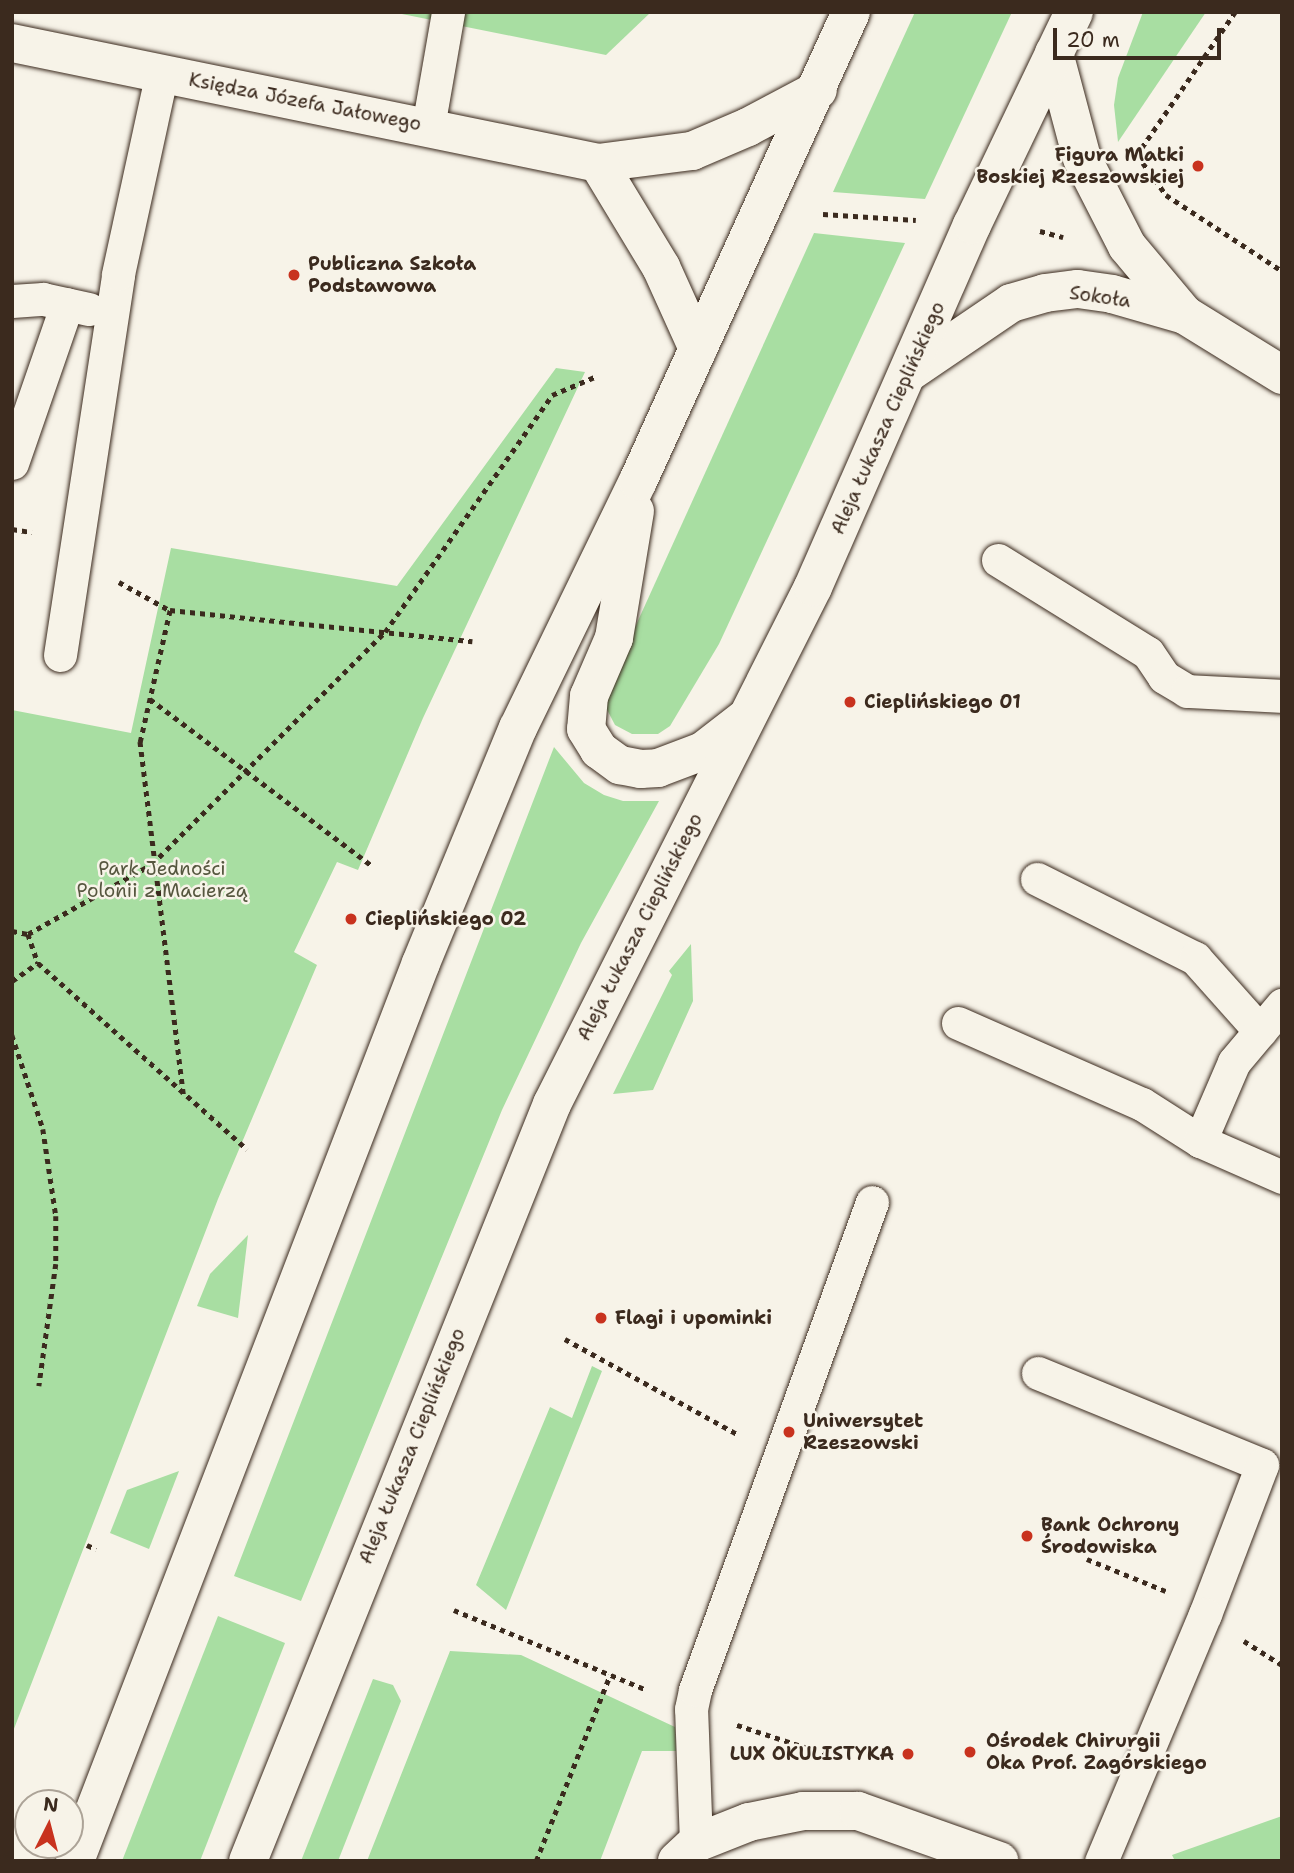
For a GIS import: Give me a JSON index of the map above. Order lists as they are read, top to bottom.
{
  "streets": {
    "main road": ["Księdza Józefa Jałowego", "Sokoła", "Aleja Łukasza Cieplińskiego"]
  },
  "crossings": [
    ["Sokoła", "Aleja Łukasza Cieplińskiego"]
  ],
  "parks": ["Park Jedności Polonii z Macierzą"],
  "places": [
    "Figura Matki Boskiej Rzeszowskiej",
    "Publiczna Szkoła Podstawowa",
    "Cieplińskiego 01",
    "Cieplińskiego 02",
    "Flagi i upominki",
    "Uniwersytet Rzeszowski",
    "Bank Ochrony Środowiska",
    "Ośrodek Chirurgii Oka Prof. Zagórskiego",
    "LUX OKULISTYKA"
  ],
  "scale_bar": "20 m",
  "north": "top"
}
